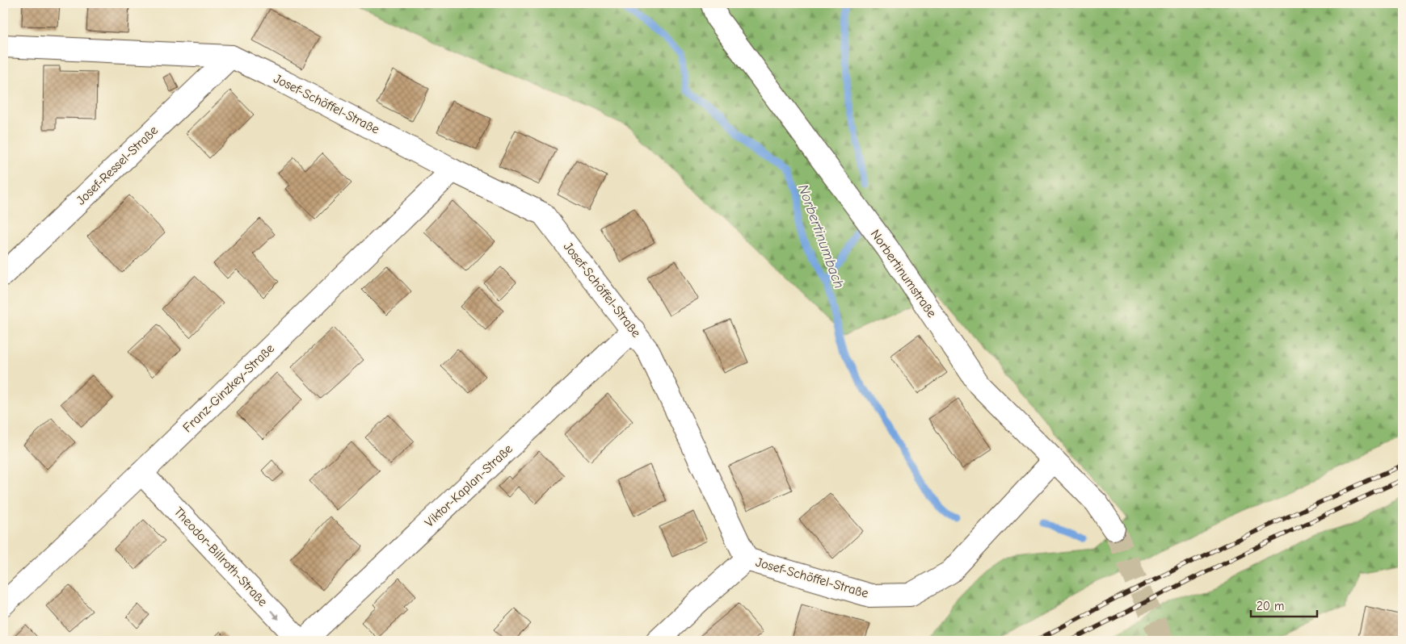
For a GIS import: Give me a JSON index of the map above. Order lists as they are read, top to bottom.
{
  "streets": {
    "street": [
      "Josef-Schöffel-Straße",
      "Josef-Ressel-Straße",
      "Norbertinumstraße",
      "Franz-Ginzkey-Straße",
      "Viktor-Kaplan-Straße",
      "Theodor-Billroth-Straße"
    ]
  },
  "crossings": [
    ["Josef-Schöffel-Straße", "Josef-Ressel-Straße"],
    ["Josef-Schöffel-Straße", "Norbertinumstraße"],
    ["Josef-Schöffel-Straße", "Franz-Ginzkey-Straße"],
    ["Josef-Schöffel-Straße", "Viktor-Kaplan-Straße"],
    ["Franz-Ginzkey-Straße", "Theodor-Billroth-Straße"]
  ],
  "one_way": ["Theodor-Billroth-Straße"],
  "water": ["Norbertinumbach"],
  "scale_bar": "20 m"
}
